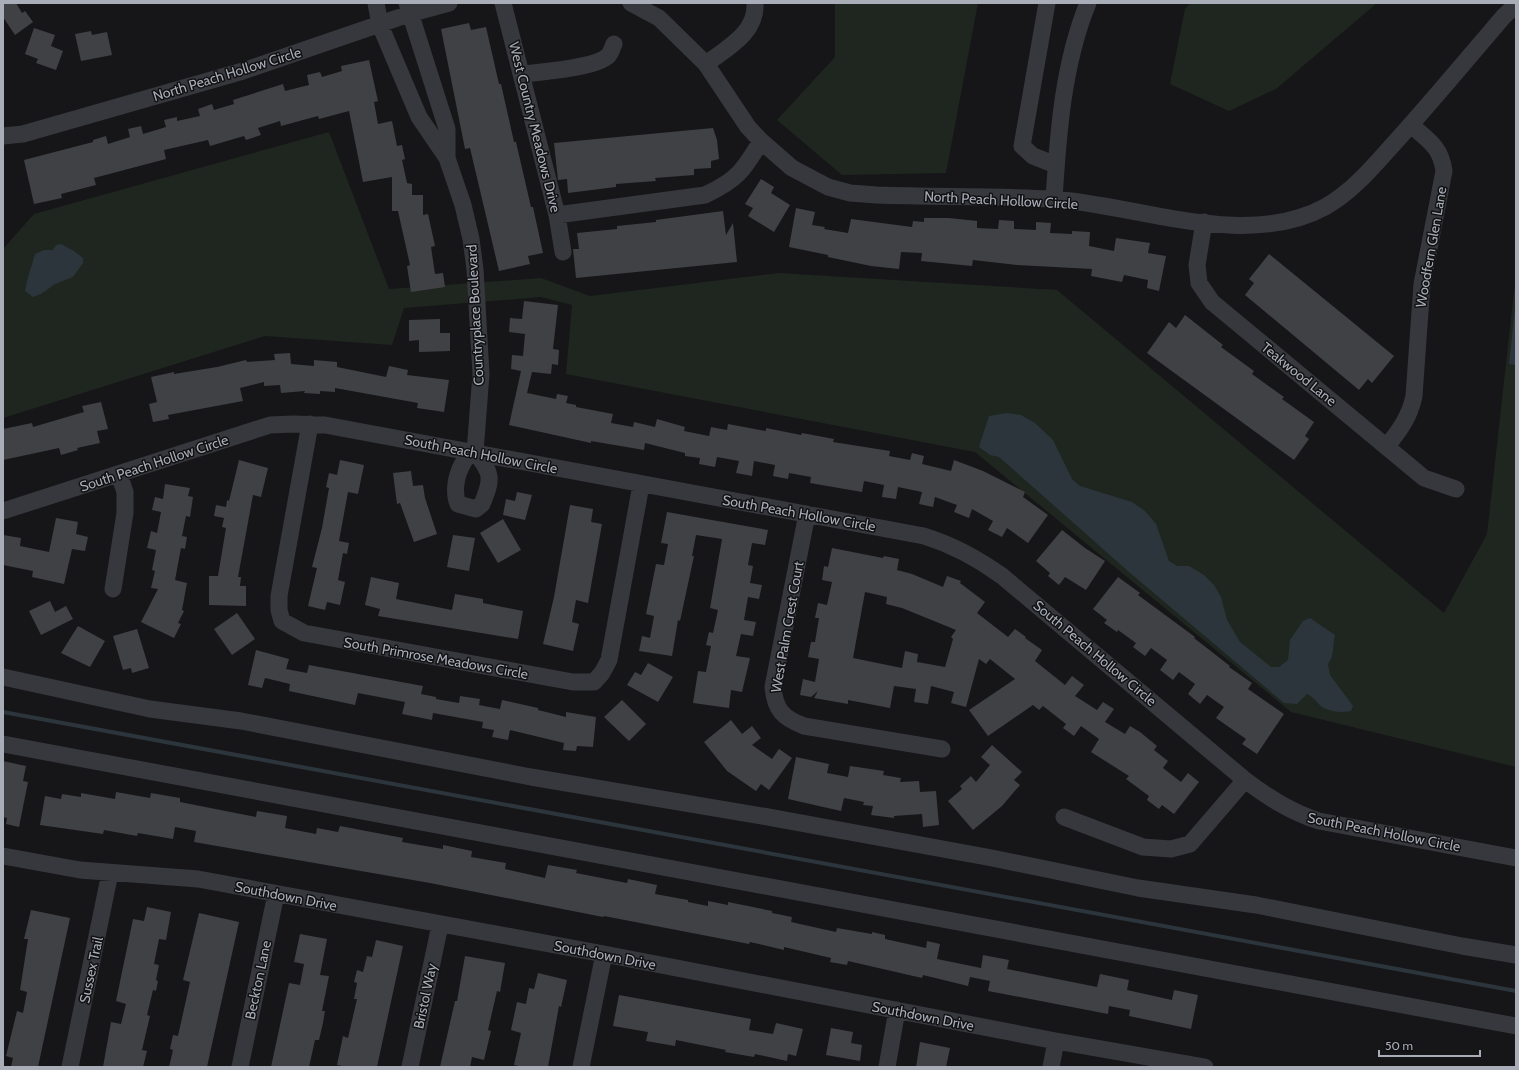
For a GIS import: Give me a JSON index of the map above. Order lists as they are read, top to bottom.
{
  "streets": {
    "street": [
      "North Peach Hollow Circle",
      "West Country Meadows Drive",
      "Woodfern Glen Lane",
      "Countryplace Boulevard",
      "Teakwood Lane",
      "South Peach Hollow Circle",
      "West Palm Crest Court",
      "South Primrose Meadows Circle",
      "Southdown Drive",
      "Sussex Trail",
      "Beckton Lane",
      "Bristol Way"
    ]
  },
  "crossings": [
    ["North Peach Hollow Circle", "Woodfern Glen Lane"],
    ["North Peach Hollow Circle", "Countryplace Boulevard"],
    ["North Peach Hollow Circle", "Teakwood Lane"],
    ["Woodfern Glen Lane", "Teakwood Lane"],
    ["Countryplace Boulevard", "South Peach Hollow Circle"],
    ["South Peach Hollow Circle", "West Palm Crest Court"],
    ["South Peach Hollow Circle", "South Primrose Meadows Circle"],
    ["Southdown Drive", "Sussex Trail"],
    ["Southdown Drive", "Beckton Lane"],
    ["Southdown Drive", "Bristol Way"]
  ],
  "scale_bar": "50 m"
}
